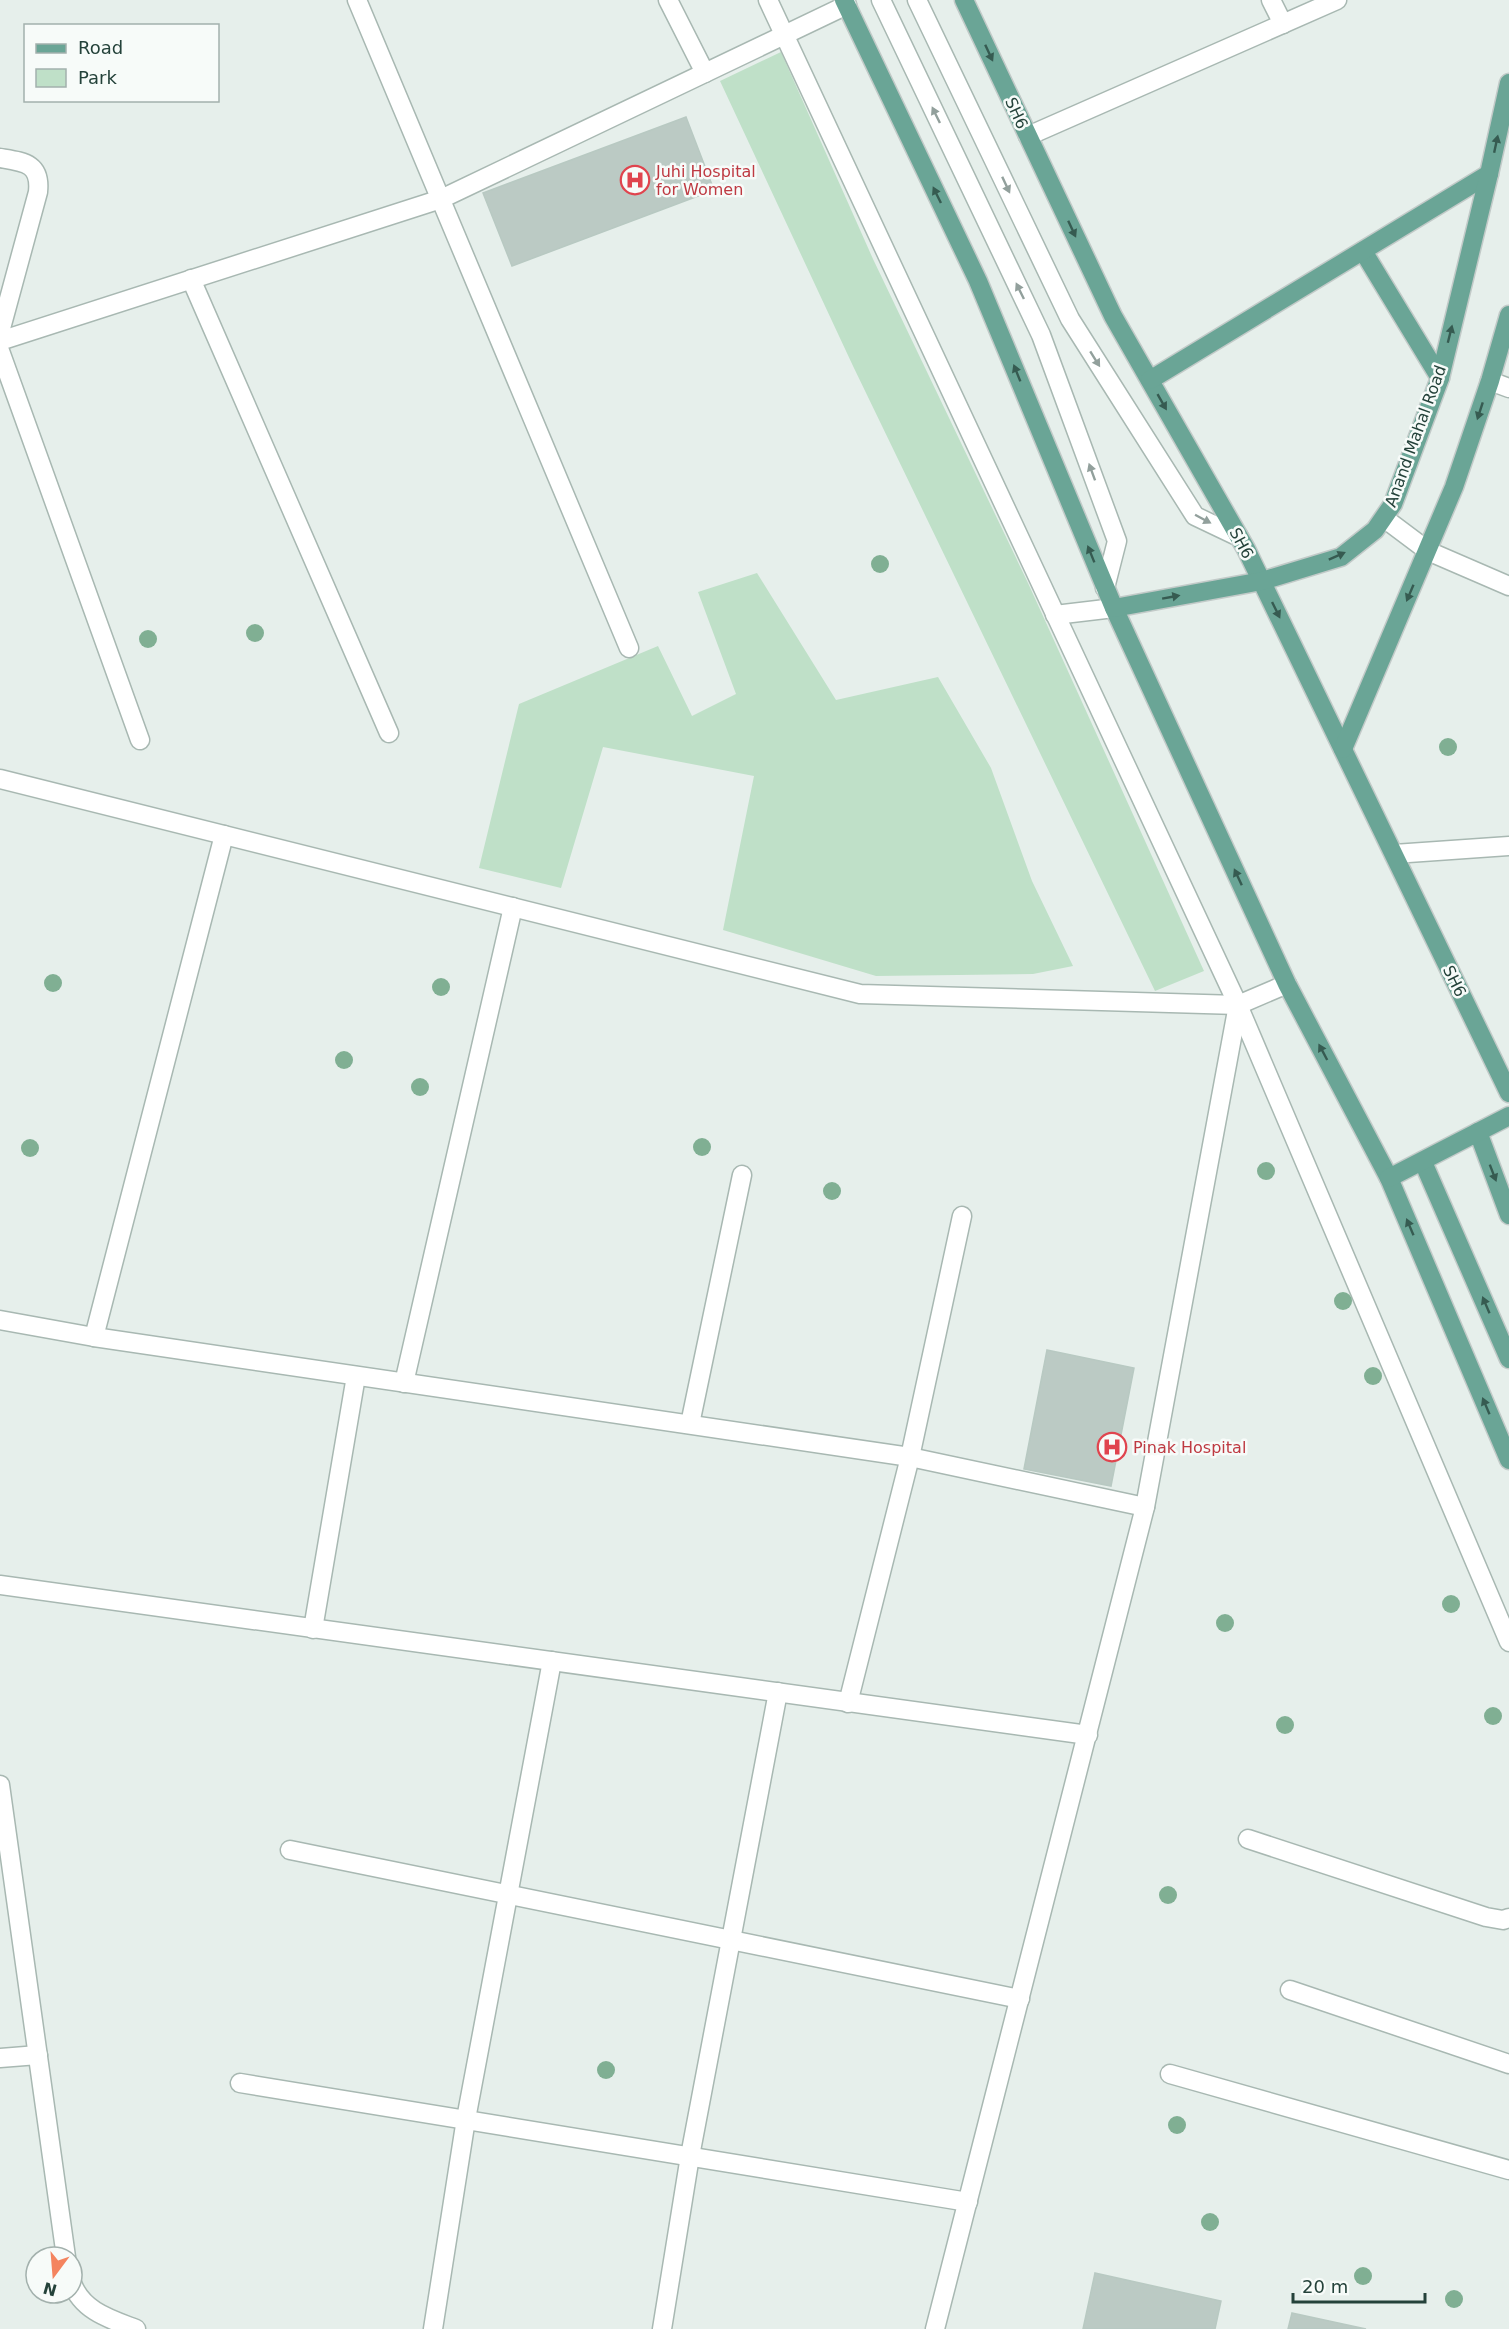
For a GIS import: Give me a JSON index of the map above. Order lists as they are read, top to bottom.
{
  "streets": {
    "main road": ["SH6", "Anand Mahal Road"]
  },
  "crossings": [
    ["SH6", "Anand Mahal Road"]
  ],
  "one_way": ["Anand Mahal Road"],
  "places": {
    "hospital": ["Juhi Hospital for Women", "Pinak Hospital"]
  },
  "legend": ["Road", "Park"],
  "scale_bar": "20 m",
  "north": "bottom"
}
